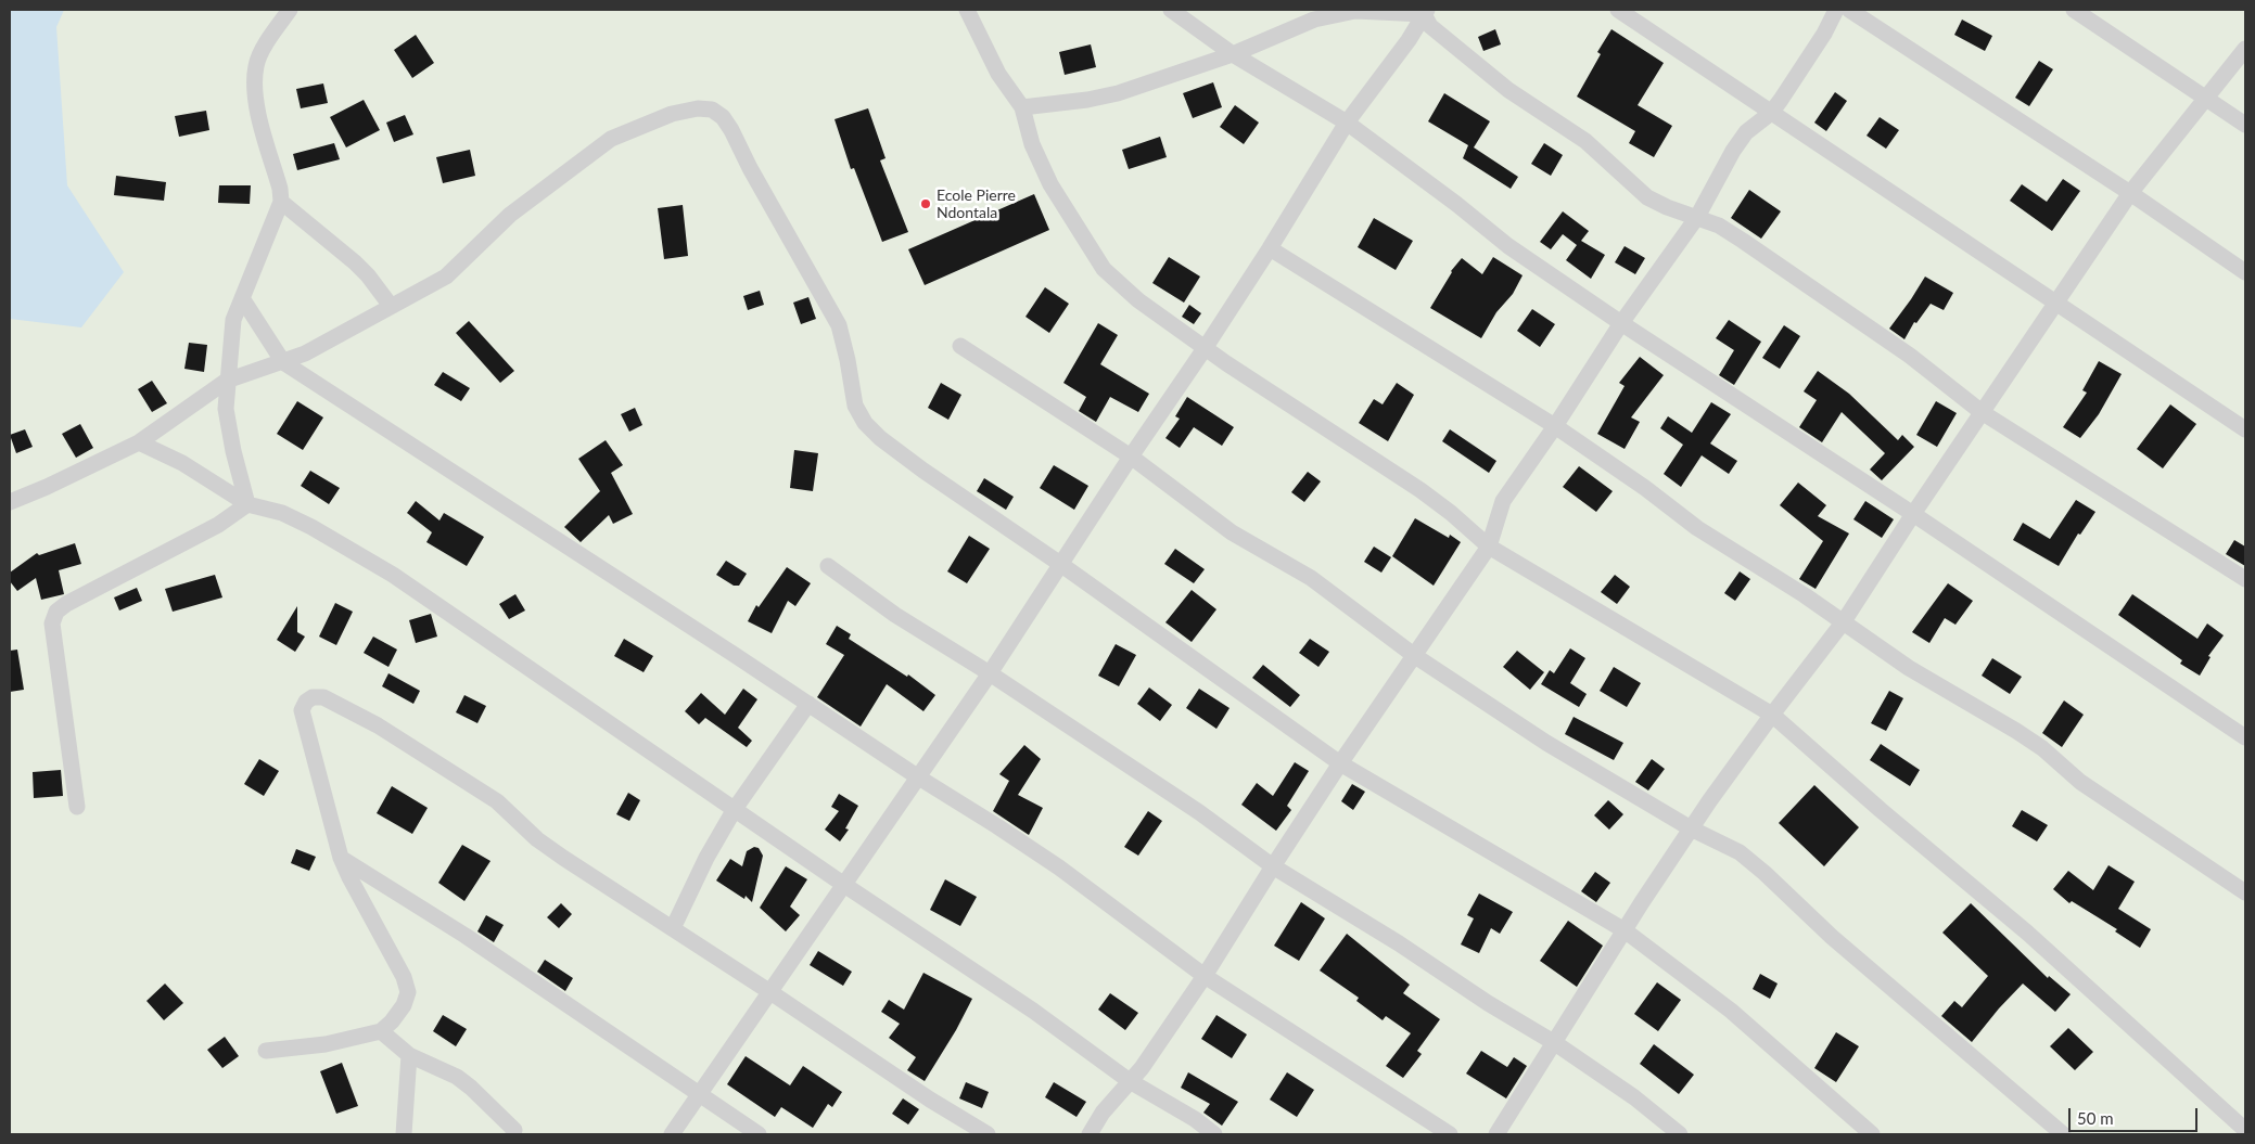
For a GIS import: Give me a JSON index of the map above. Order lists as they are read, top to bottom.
{
  "places": ["Ecole Pierre Ndontala"],
  "scale_bar": "50 m"
}
